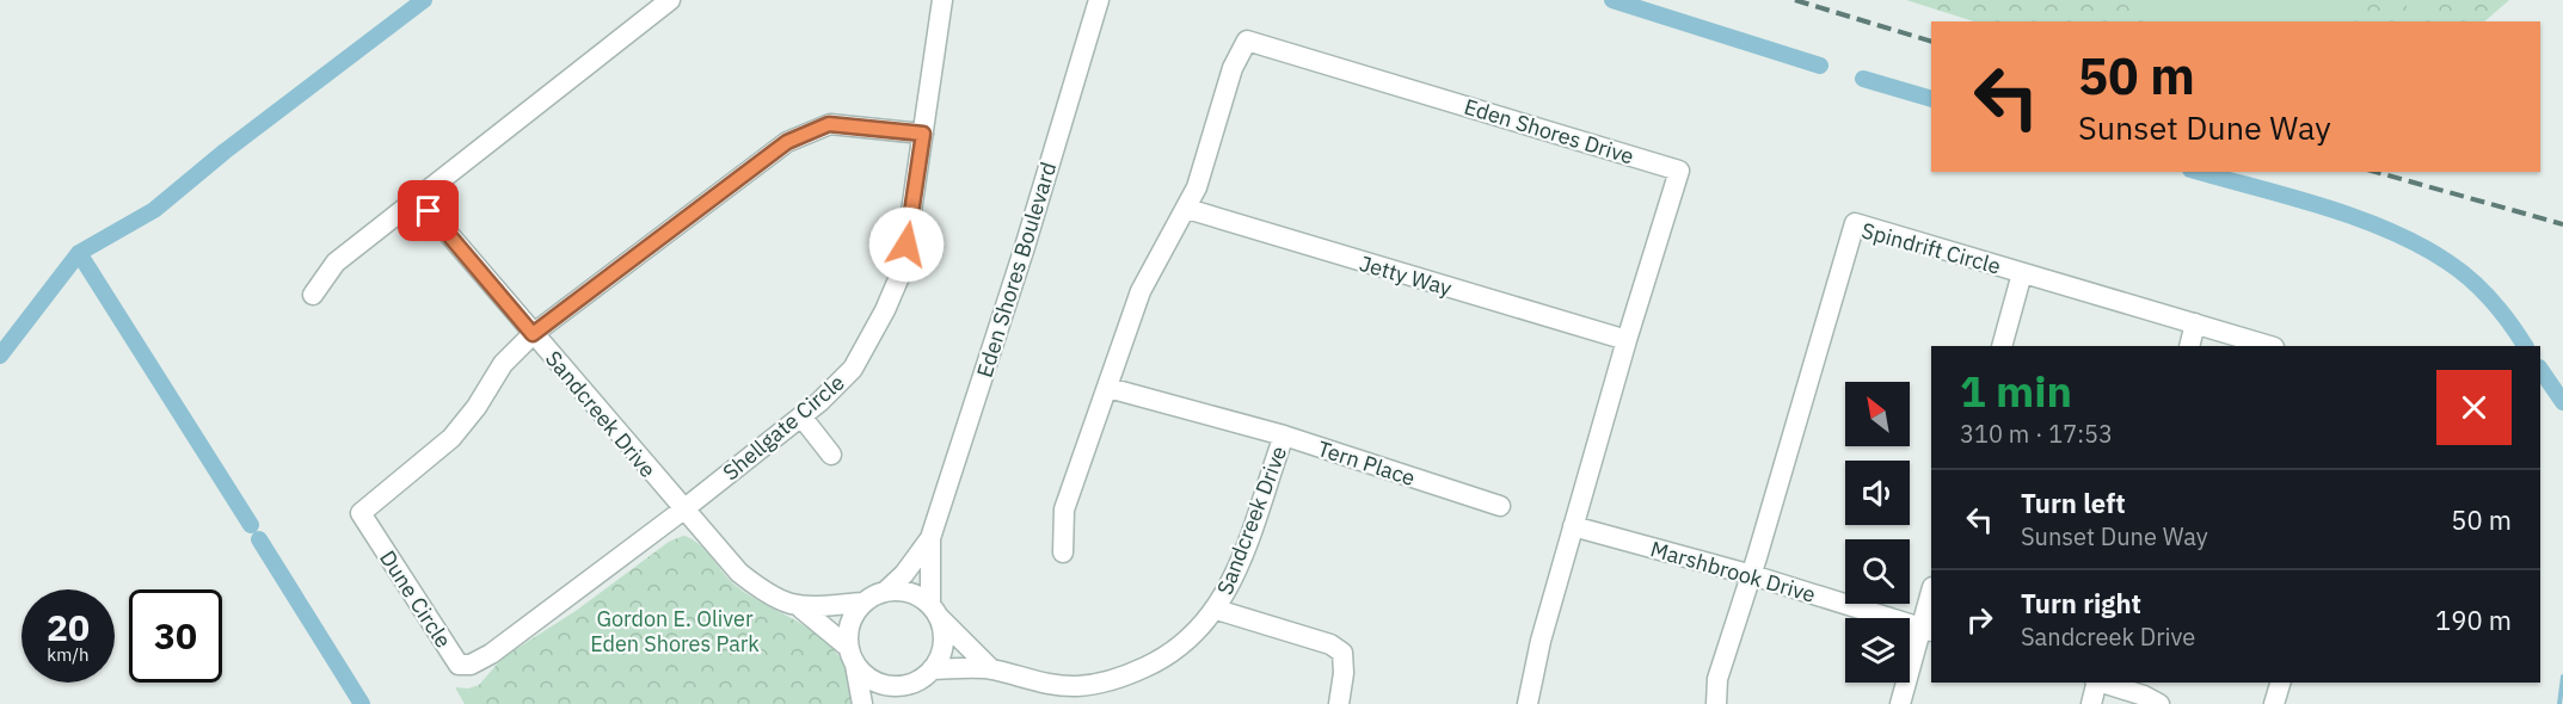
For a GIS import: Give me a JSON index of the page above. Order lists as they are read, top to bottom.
{
  "streets": {
    "street": [
      "Eden Shores Drive",
      "Spindrift Circle",
      "Eden Shores Boulevard",
      "Jetty Way",
      "Sandcreek Drive",
      "Shellgate Circle",
      "Tern Place",
      "Marshbrook Drive",
      "Dune Circle"
    ]
  },
  "crossings": [
    ["Eden Shores Drive", "Jetty Way"],
    ["Eden Shores Drive", "Tern Place"],
    ["Eden Shores Drive", "Marshbrook Drive"],
    ["Spindrift Circle", "Marshbrook Drive"],
    ["Eden Shores Boulevard", "Sandcreek Drive"],
    ["Sandcreek Drive", "Shellgate Circle"],
    ["Sandcreek Drive", "Tern Place"],
    ["Sandcreek Drive", "Dune Circle"],
    ["Shellgate Circle", "Dune Circle"]
  ],
  "parks": ["Gordon E. Oliver Eden Shores Park"],
  "north": "top left",
  "page": {
    "turn": ["50 m", "Sunset Dune Way"],
    "heading": ["1 min", "310 m · 17:53"],
    "list": [
      {
        "name": "Turn left",
        "note": "Sunset Dune Way",
        "value": "50 m"
      },
      {
        "name": "Turn right",
        "note": "Sandcreek Drive",
        "value": "190 m"
      }
    ],
    "speed": "20 km/h",
    "limit": "30"
  }
}
